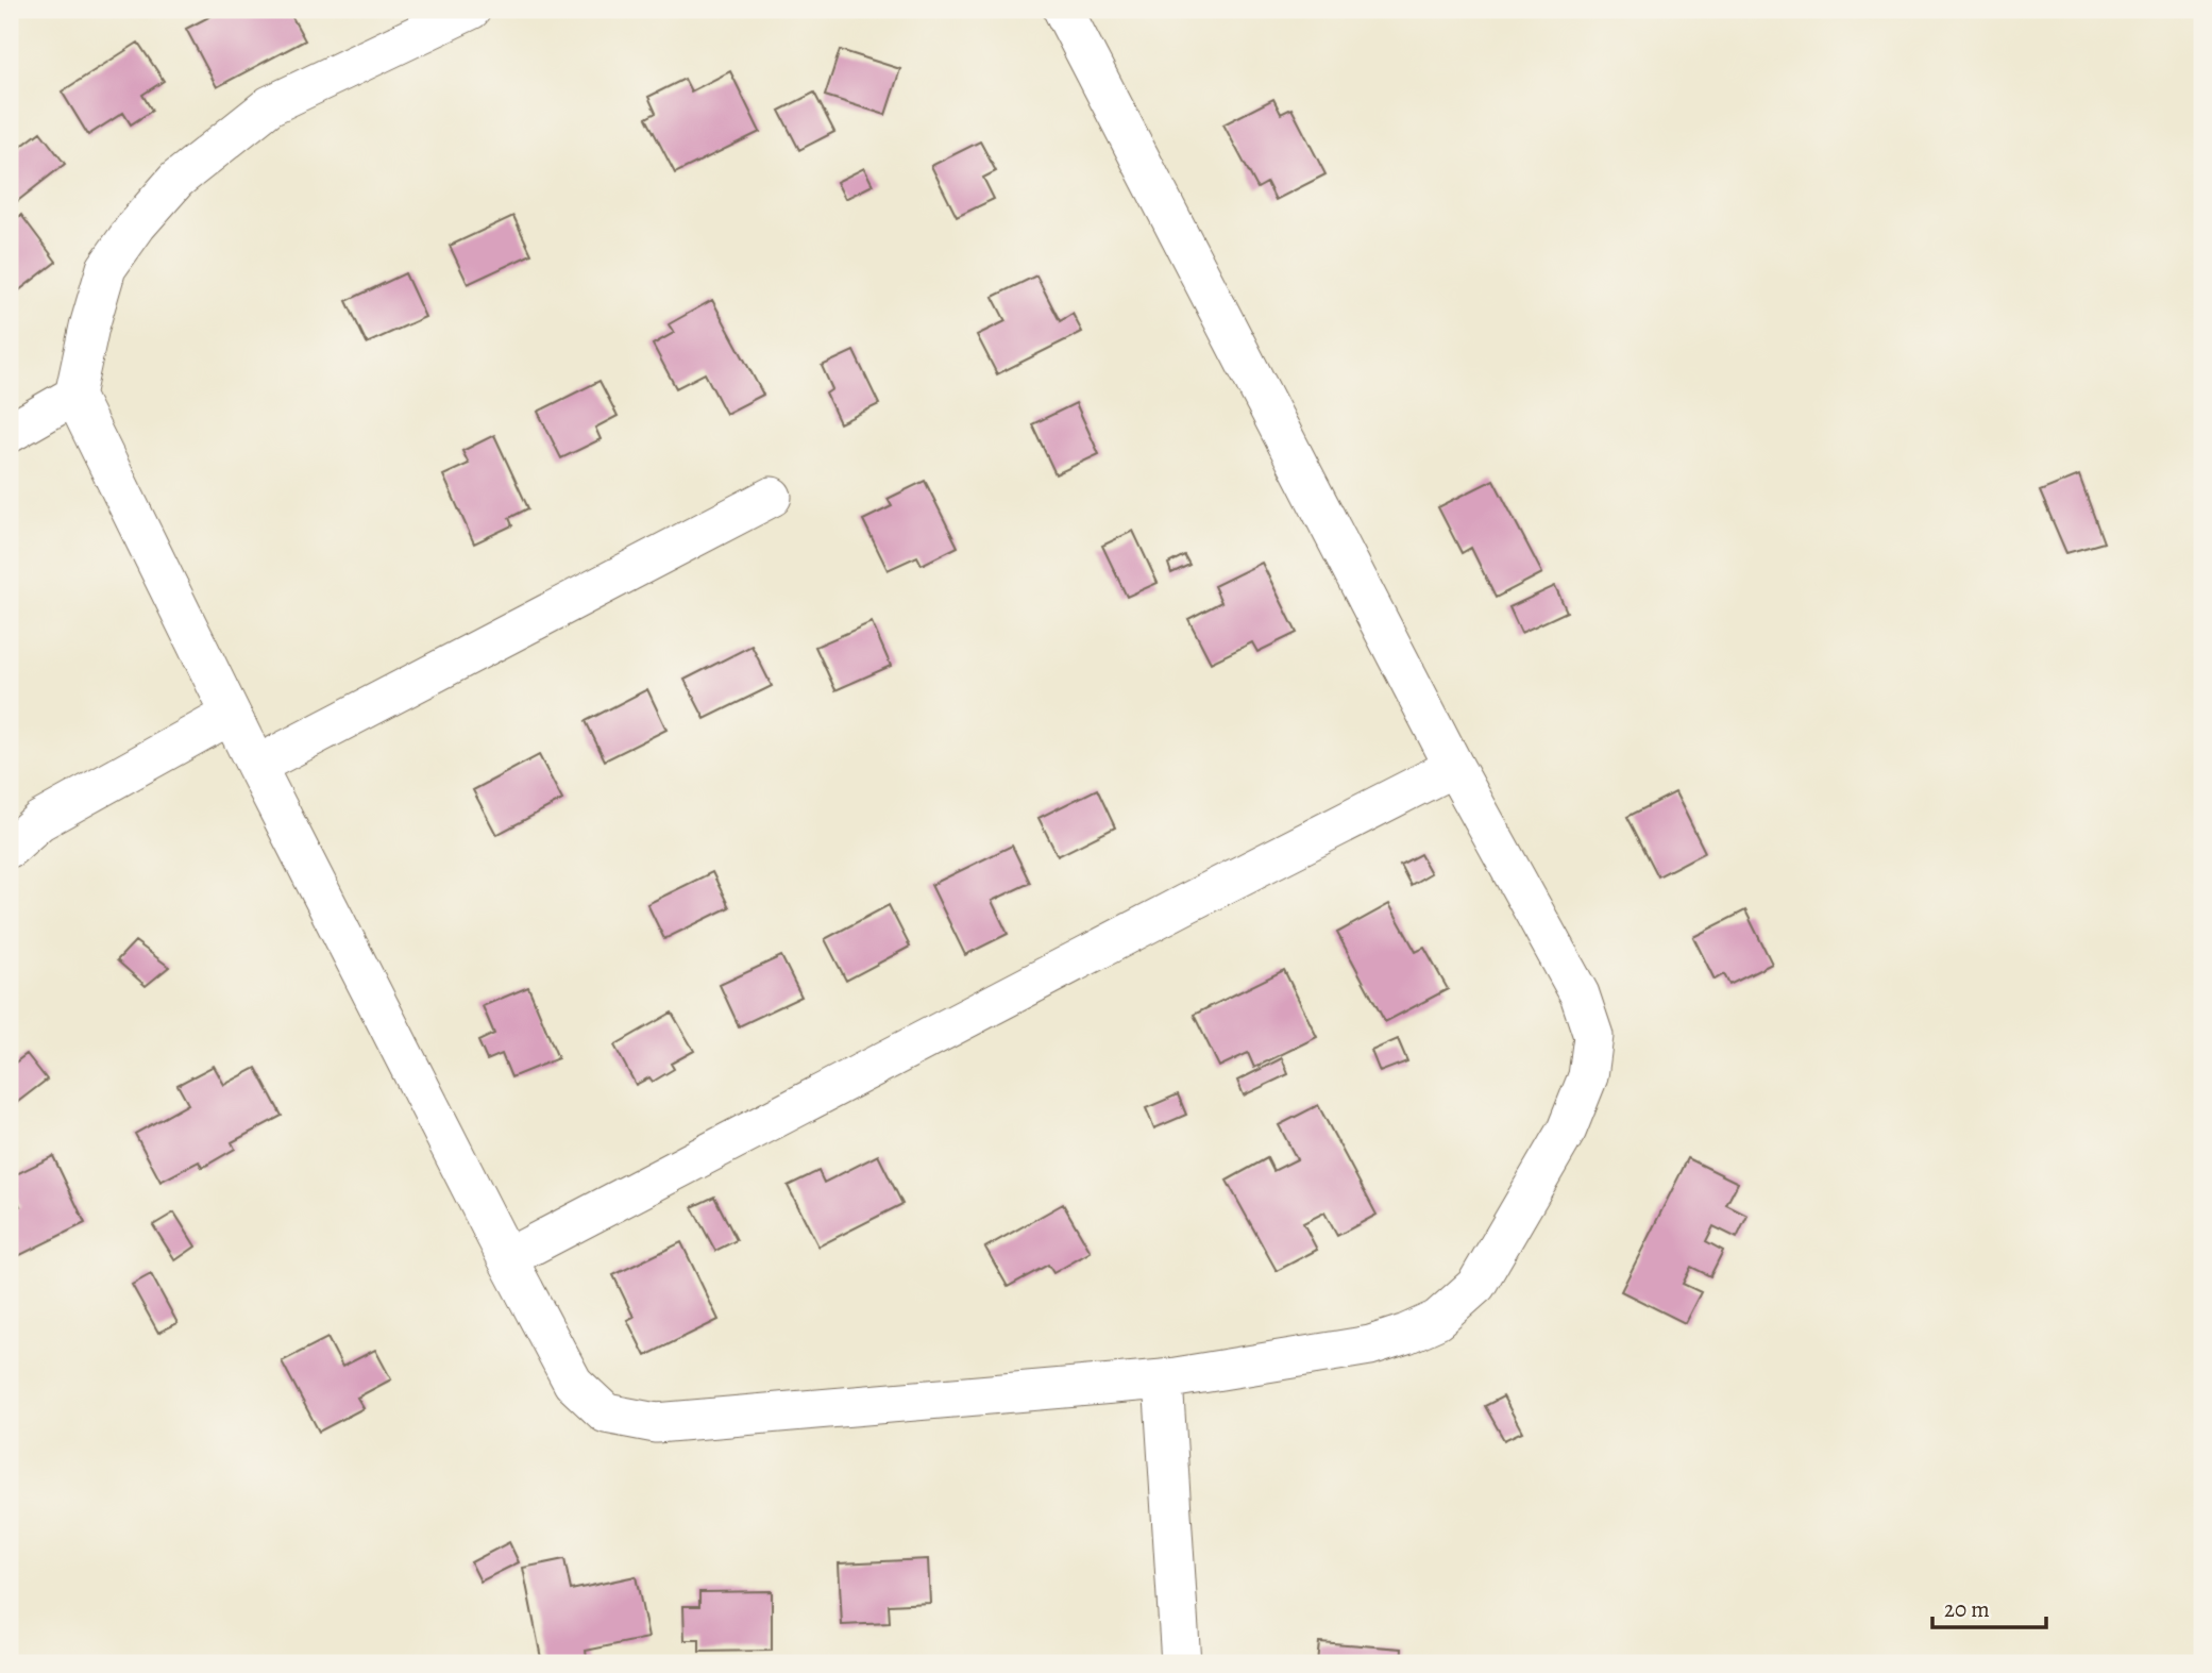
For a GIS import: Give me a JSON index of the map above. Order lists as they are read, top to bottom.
{
  "scale_bar": "20 m"
}
